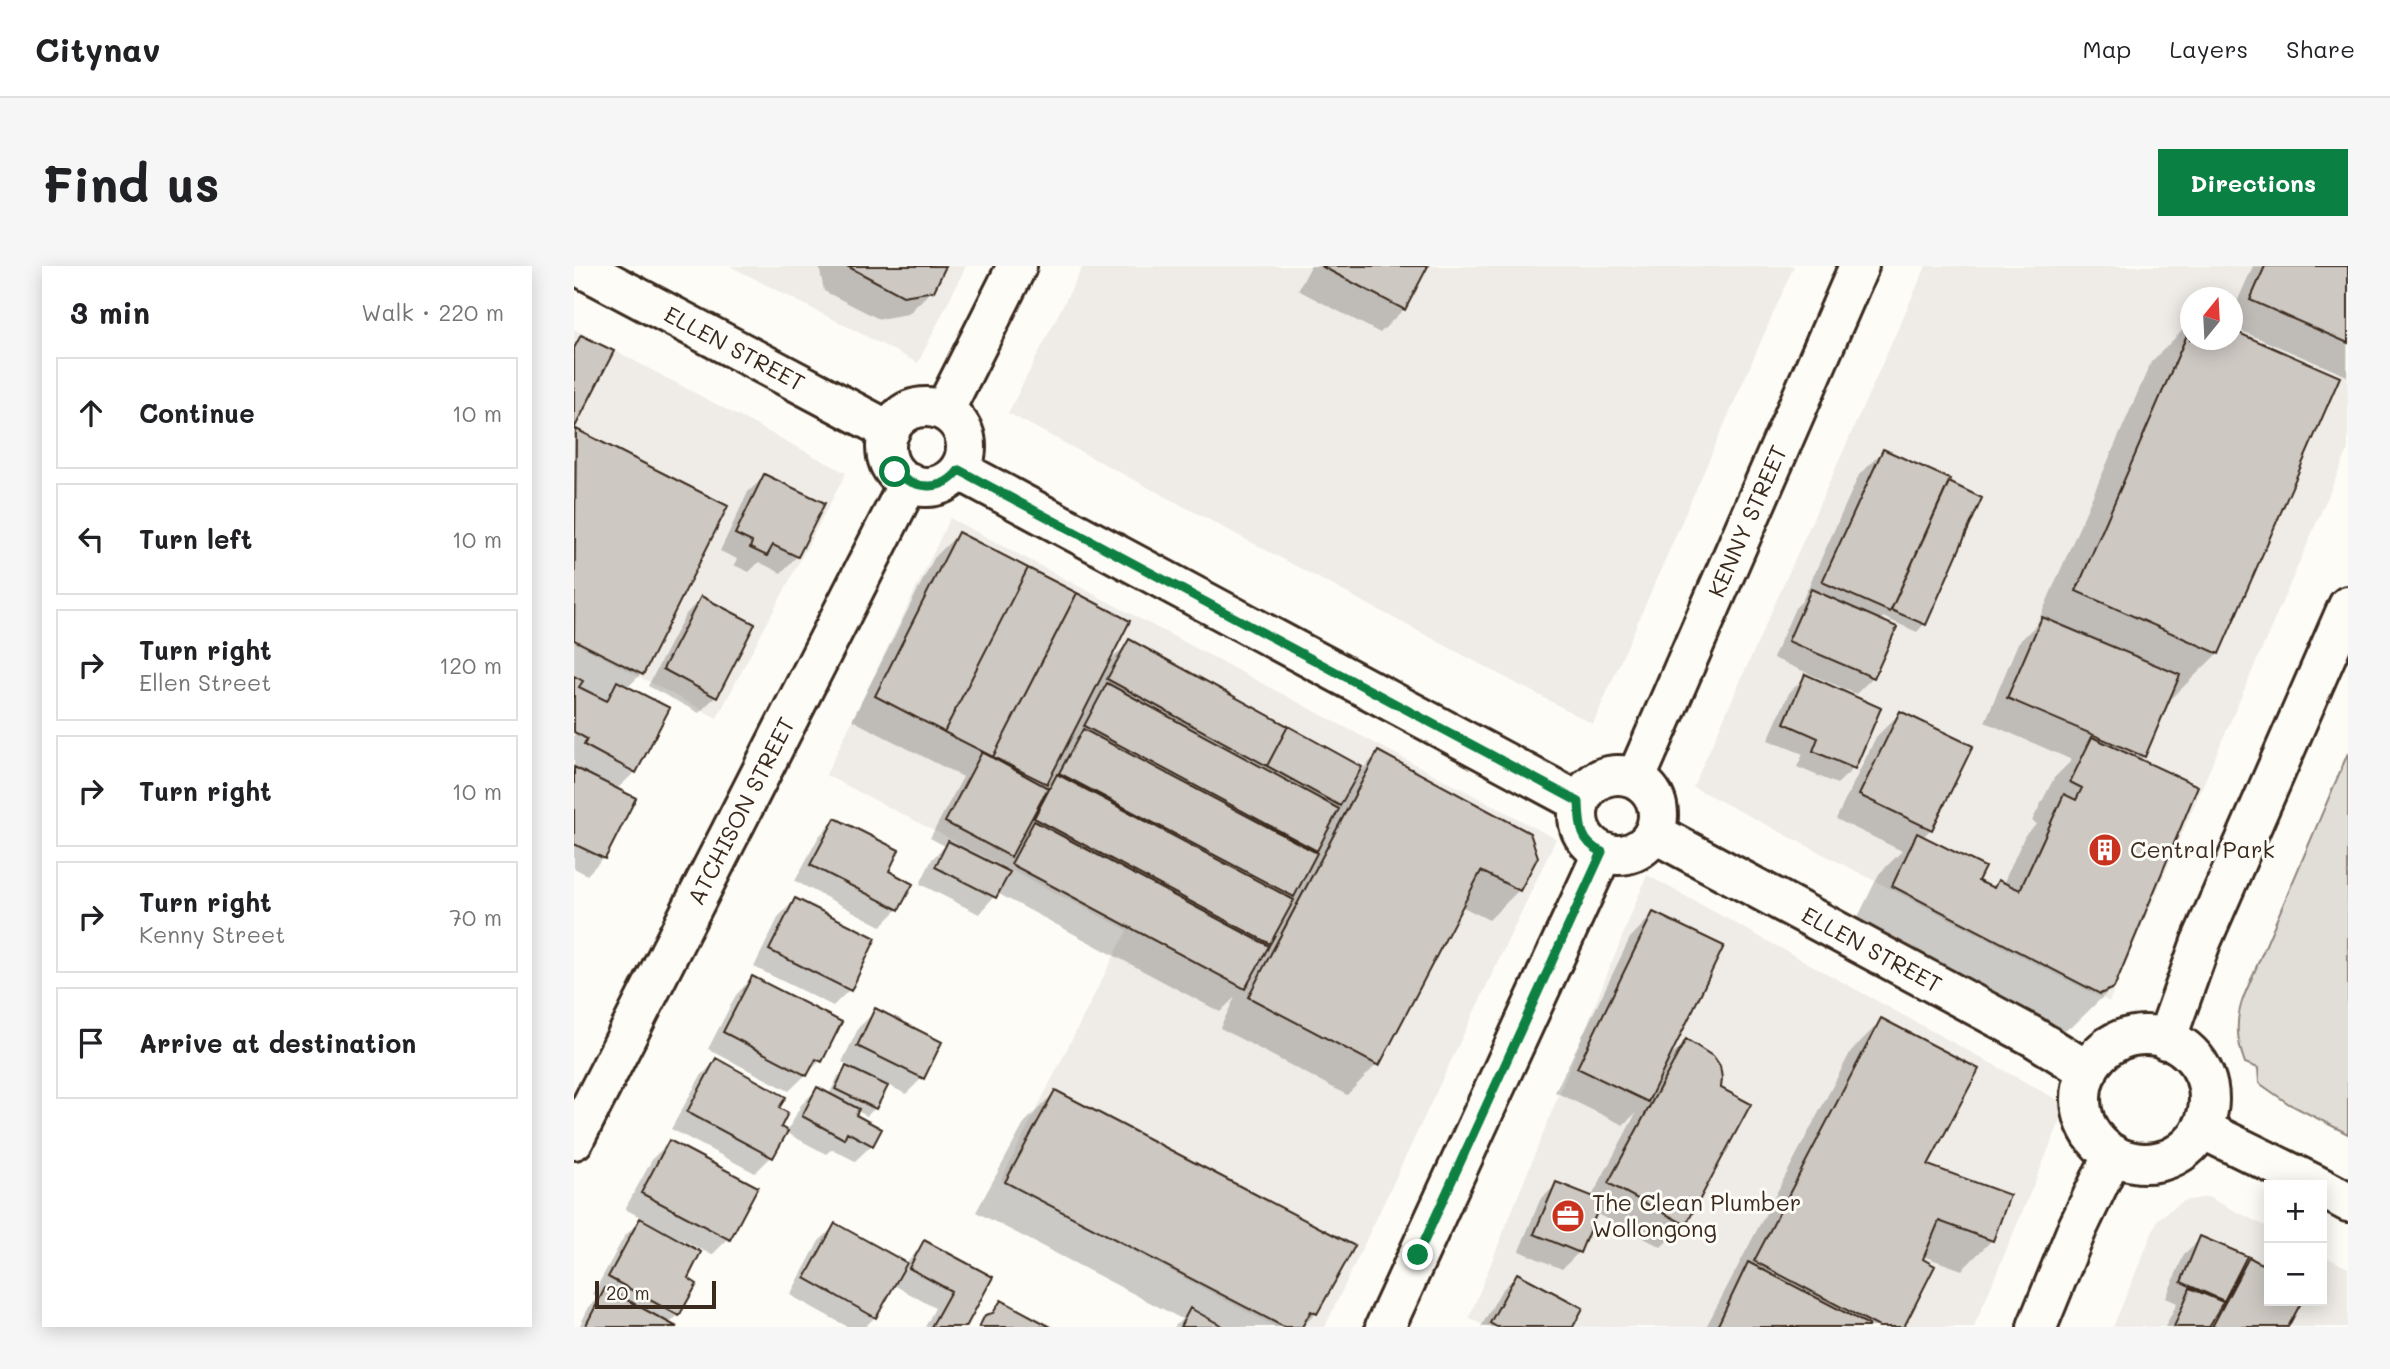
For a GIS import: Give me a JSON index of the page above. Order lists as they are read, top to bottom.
{
  "streets": {
    "street": ["ELLEN STREET", "KENNY STREET", "ATCHISON STREET"]
  },
  "crossings": [
    ["ELLEN STREET", "KENNY STREET"],
    ["ELLEN STREET", "ATCHISON STREET"]
  ],
  "places": {
    "building": ["Central Park"],
    "office": ["The Clean Plumber Wollongong"]
  },
  "scale_bar": "20 m",
  "north": "top",
  "page": {
    "header": "Citynav",
    "nav": ["Map", "Layers", "Share"],
    "buttons": "Directions",
    "title": "Find us",
    "heading": ["3 min", "Walk · 220 m"],
    "list": [
      ["Continue", "10 m"],
      ["Turn left", "10 m"],
      ["Turn right", "Ellen Street", "120 m"],
      ["Turn right", "10 m"],
      ["Turn right", "Kenny Street", "70 m"],
      "Arrive at destination"
    ],
    "map_buttons": ["+", "−"],
    "scale": "20 m"
  }
}
